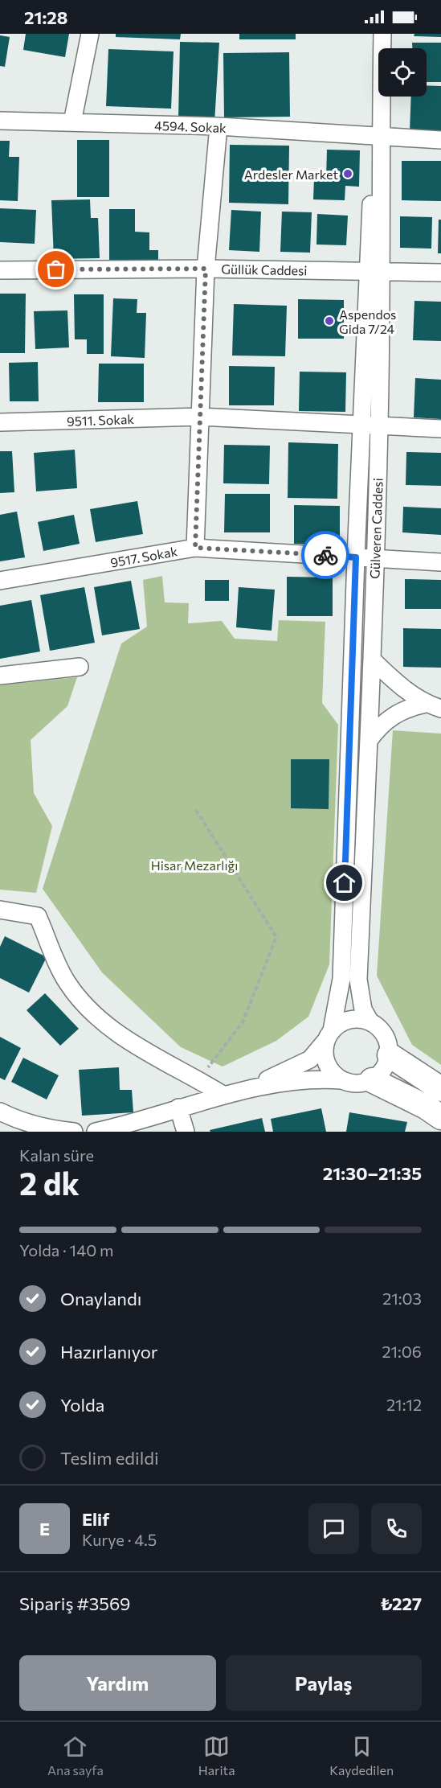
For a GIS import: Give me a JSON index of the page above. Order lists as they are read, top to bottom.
{
  "streets": {
    "street": [
      "4594. Sokak",
      "Güllük Caddesi",
      "9511. Sokak",
      "Gülveren Caddesi",
      "9517. Sokak"
    ]
  },
  "crossings": [
    ["4594. Sokak", "Gülveren Caddesi"],
    ["Güllük Caddesi", "Gülveren Caddesi"],
    ["9511. Sokak", "Gülveren Caddesi"],
    ["Gülveren Caddesi", "9517. Sokak"]
  ],
  "parks": ["Hisar Mezarlığı"],
  "places": ["Ardesler Market", "Aspendos Gida 7/24"],
  "page": {
    "status": "21:28",
    "heading": ["2 dk", "Kalan süre", "21:30–21:35"],
    "panel": [
      "Elif",
      "Kurye · 4.5",
      "Sipariş #3569",
      "₺227"
    ],
    "bar": "Yolda · 140 m",
    "list": [
      ["Onaylandı", "21:03"],
      ["Hazırlanıyor", "21:06"],
      ["Yolda", "21:12"],
      "Teslim edildi"
    ],
    "round": "E",
    "buttons": ["Yardım", "Paylaş"],
    "tabs": ["Ana sayfa", "Harita", "Kaydedilen"]
  }
}
